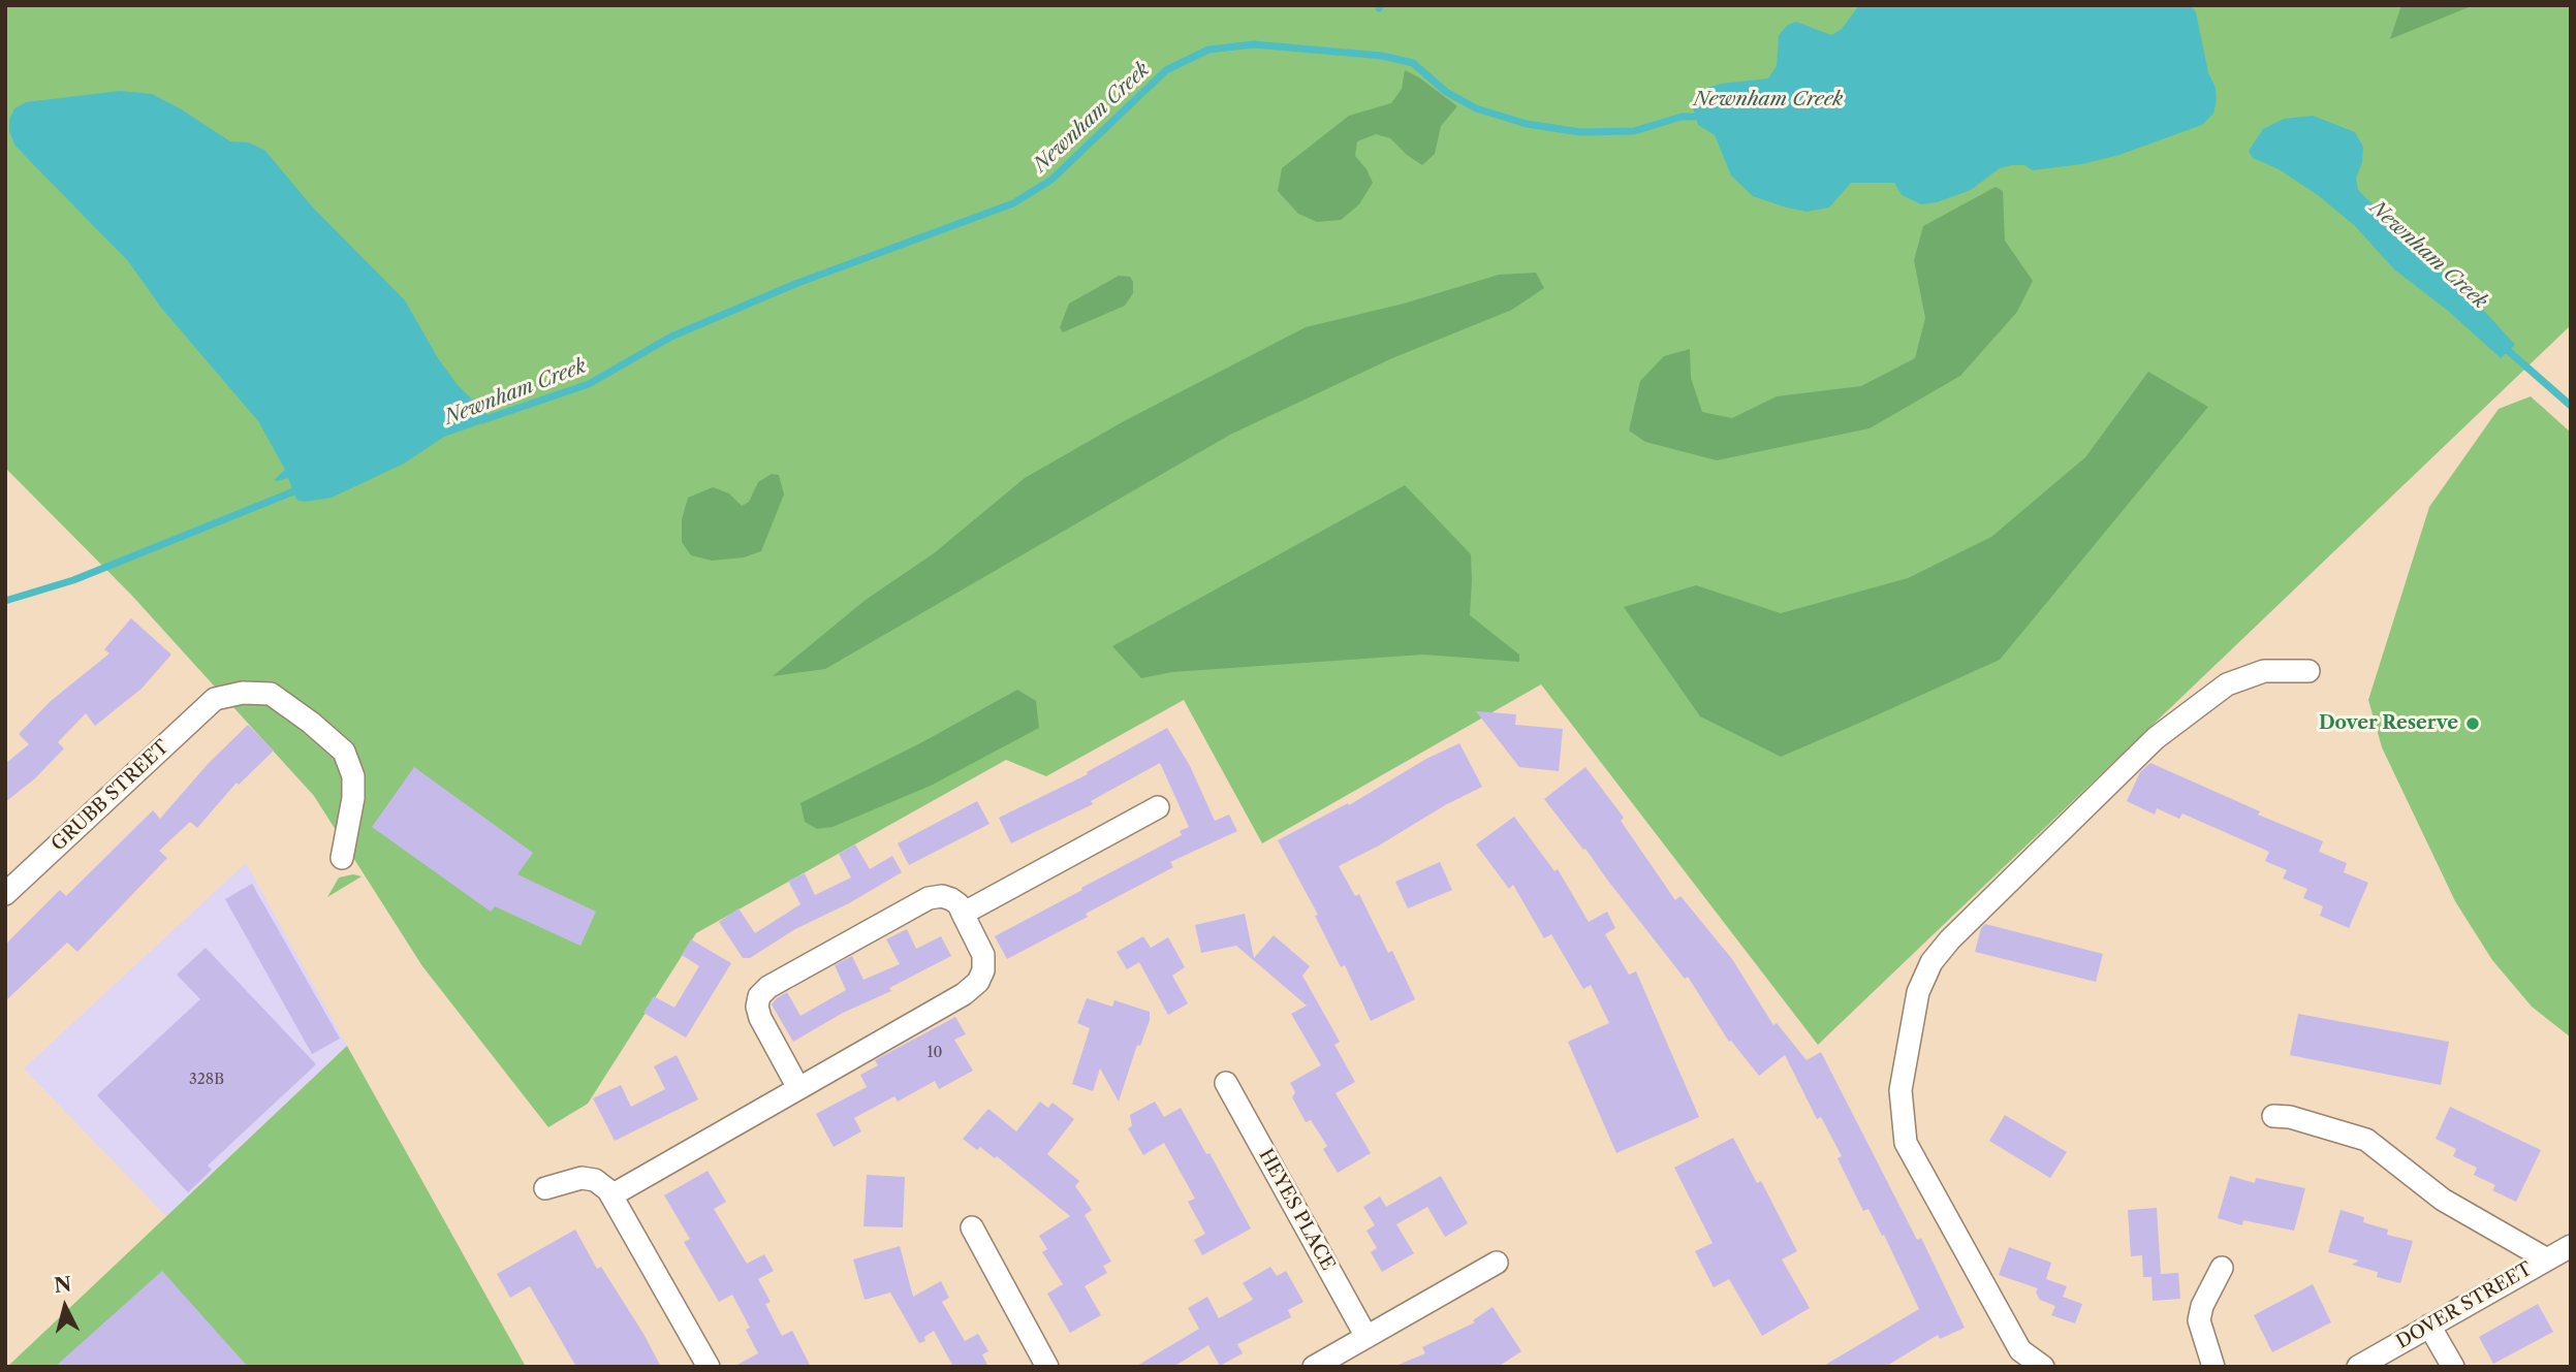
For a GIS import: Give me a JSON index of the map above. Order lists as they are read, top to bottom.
{
  "streets": {
    "street": ["GRUBB STREET", "HEYES PLACE", "DOVER STREET"]
  },
  "water": ["Newnham Creek"],
  "places": ["Dover Reserve"],
  "house_numbers": ["10", "328B"],
  "north": "top"
}
